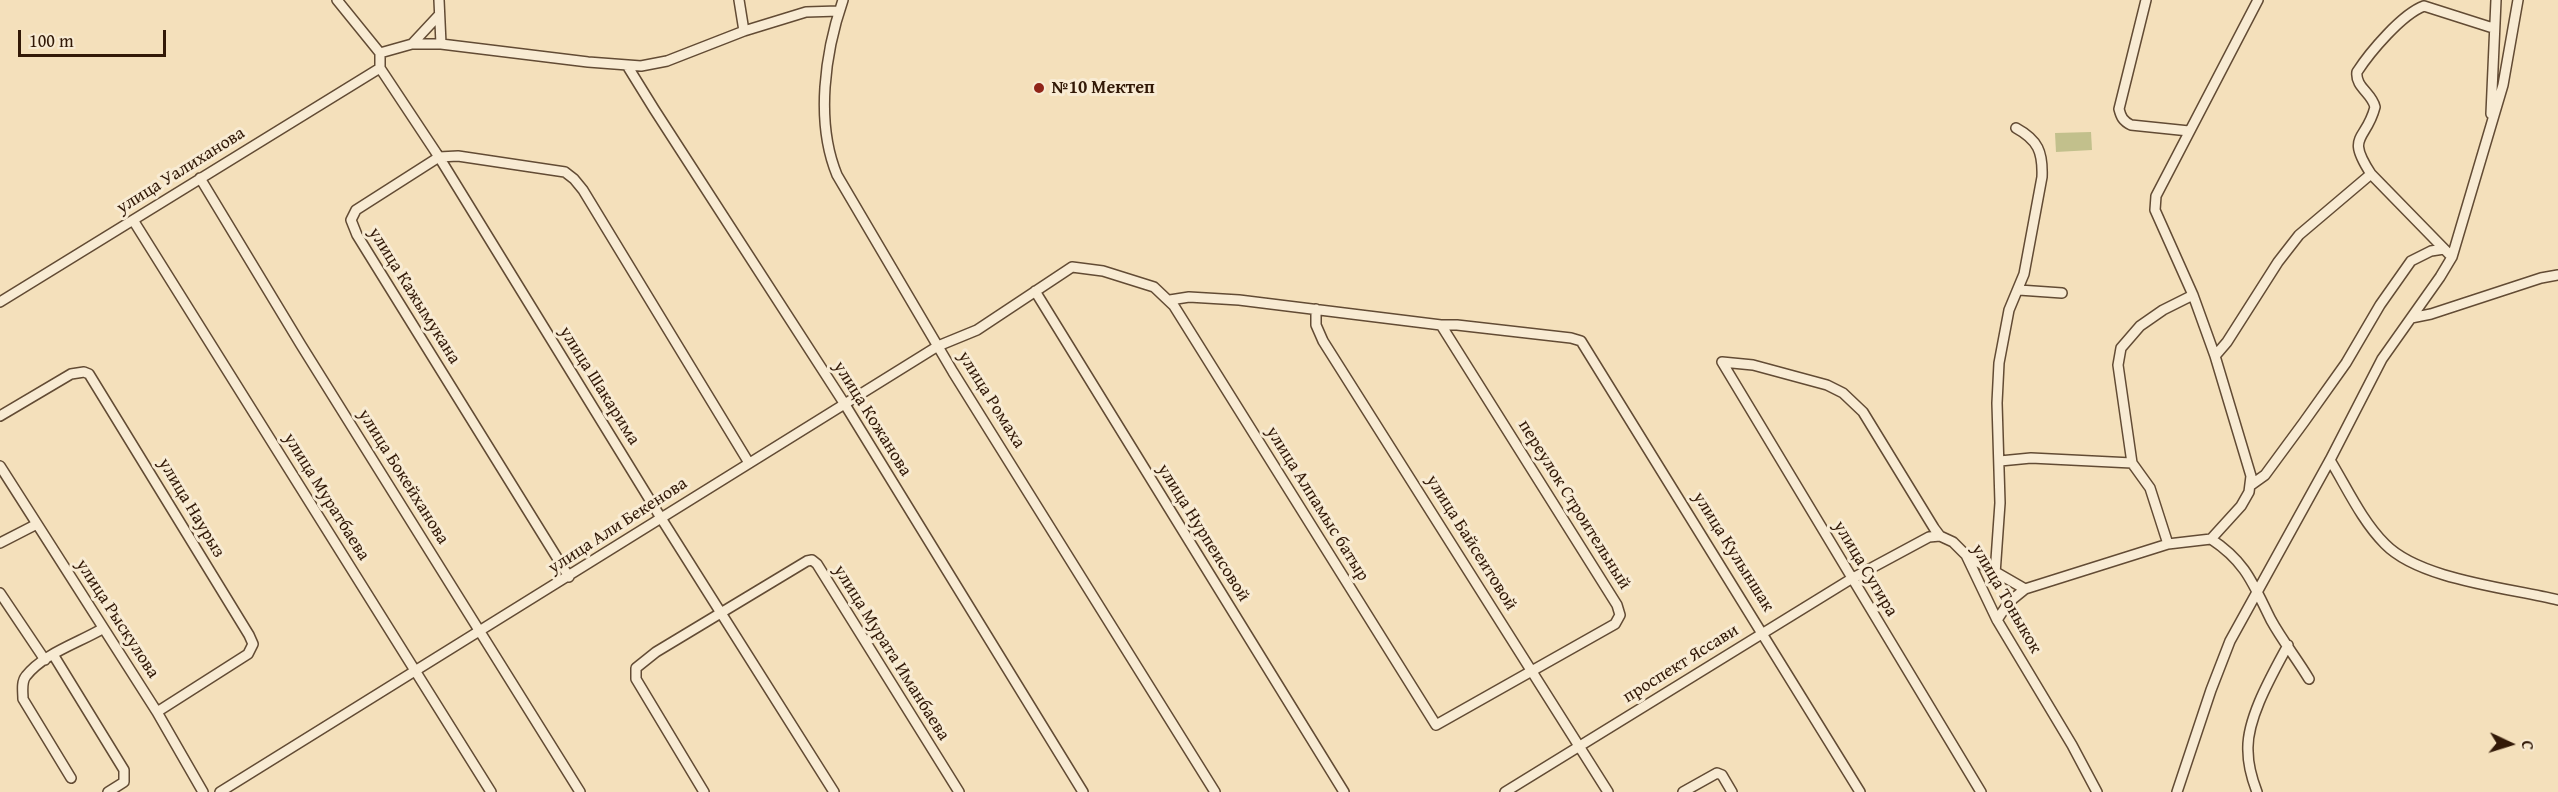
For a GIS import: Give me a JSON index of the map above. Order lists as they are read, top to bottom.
{
  "streets": {
    "street": [
      "улица Уалиханова",
      "улица Кажымукана",
      "улица Шакарима",
      "улица Ромаха",
      "улица Кожанова",
      "улица Бокейханова",
      "улица Муратбаева",
      "улица Алпамыс батыр",
      "переулок Строительный",
      "улица Наурыз",
      "улица Али Бекенова",
      "улица Нурпеисовой",
      "улица Байсеитовой",
      "улица Кулыншак",
      "улица Сугира",
      "улица Тоныкок",
      "улица Рыскулова",
      "улица Мурата Иманбаева",
      "проспект Яссави"
    ]
  },
  "crossings": [
    ["улица Уалиханова", "улица Шакарима"],
    ["улица Уалиханова", "улица Бокейханова"],
    ["улица Уалиханова", "улица Муратбаева"],
    ["улица Кажымукана", "улица Шакарима"],
    ["улица Кажымукана", "улица Али Бекенова"],
    ["улица Шакарима", "улица Али Бекенова"],
    ["улица Шакарима", "улица Мурата Иманбаева"],
    ["улица Ромаха", "улица Али Бекенова"],
    ["улица Кожанова", "улица Али Бекенова"],
    ["улица Бокейханова", "улица Али Бекенова"],
    ["улица Муратбаева", "улица Али Бекенова"],
    ["улица Алпамыс батыр", "переулок Строительный"],
    ["улица Алпамыс батыр", "улица Али Бекенова"],
    ["улица Алпамыс батыр", "улица Байсеитовой"],
    ["переулок Строительный", "улица Байсеитовой"],
    ["переулок Строительный", "улица Кулыншак"],
    ["улица Наурыз", "улица Рыскулова"],
    ["улица Али Бекенова", "улица Нурпеисовой"],
    ["улица Байсеитовой", "проспект Яссави"],
    ["улица Кулыншак", "проспект Яссави"],
    ["улица Сугира", "улица Тоныкок"],
    ["улица Сугира", "проспект Яссави"],
    ["улица Тоныкок", "проспект Яссави"]
  ],
  "places": ["№10 Мектеп"],
  "scale_bar": "100 m",
  "north": "right"
}
